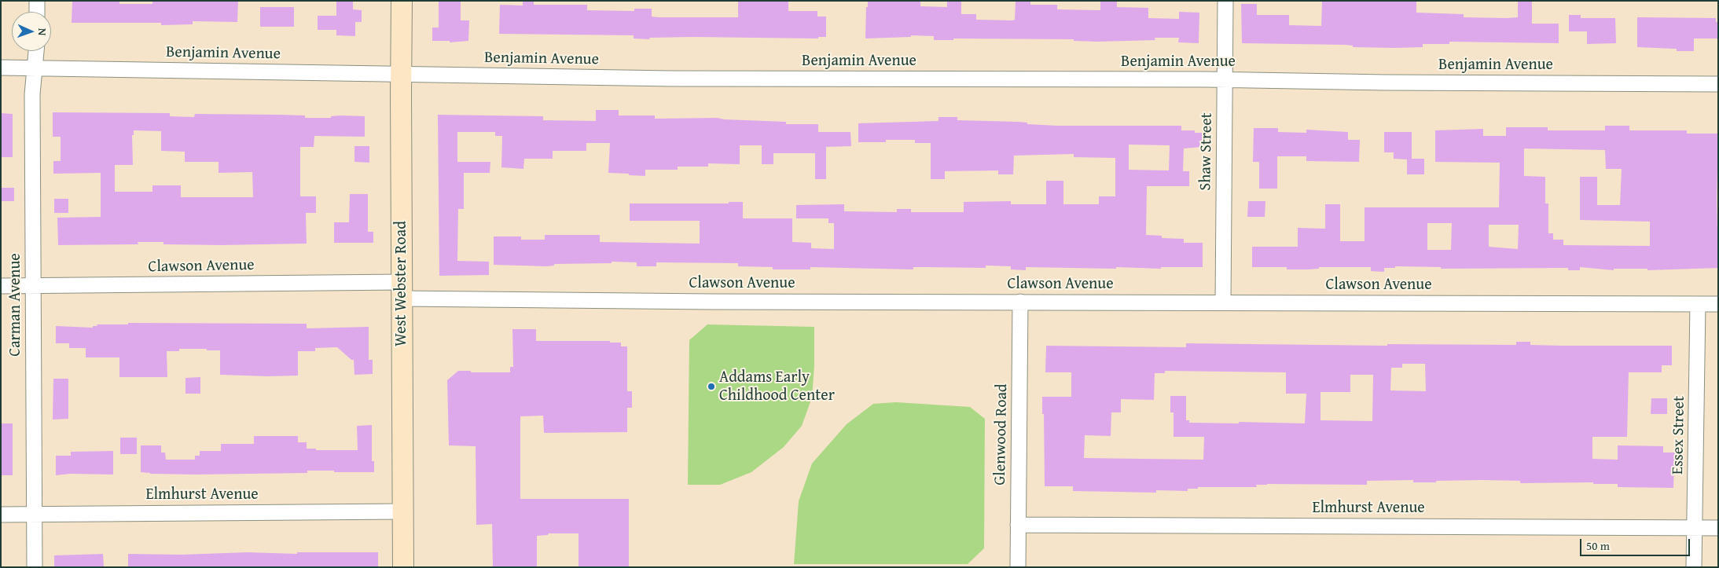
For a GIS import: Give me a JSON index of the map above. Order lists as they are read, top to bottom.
{
  "streets": {
    "street": [
      "Benjamin Avenue",
      "Shaw Street",
      "Clawson Avenue",
      "West Webster Road",
      "Carman Avenue",
      "Glenwood Road",
      "Essex Street",
      "Elmhurst Avenue"
    ]
  },
  "crossings": [
    ["Benjamin Avenue", "Shaw Street"],
    ["Benjamin Avenue", "West Webster Road"],
    ["Benjamin Avenue", "Carman Avenue"],
    ["Shaw Street", "Clawson Avenue"],
    ["Clawson Avenue", "West Webster Road"],
    ["Clawson Avenue", "Carman Avenue"],
    ["Clawson Avenue", "Glenwood Road"],
    ["Clawson Avenue", "Essex Street"],
    ["West Webster Road", "Elmhurst Avenue"],
    ["Carman Avenue", "Elmhurst Avenue"],
    ["Glenwood Road", "Elmhurst Avenue"],
    ["Essex Street", "Elmhurst Avenue"]
  ],
  "places": ["Addams Early Childhood Center"],
  "scale_bar": "50 m",
  "north": "right"
}
